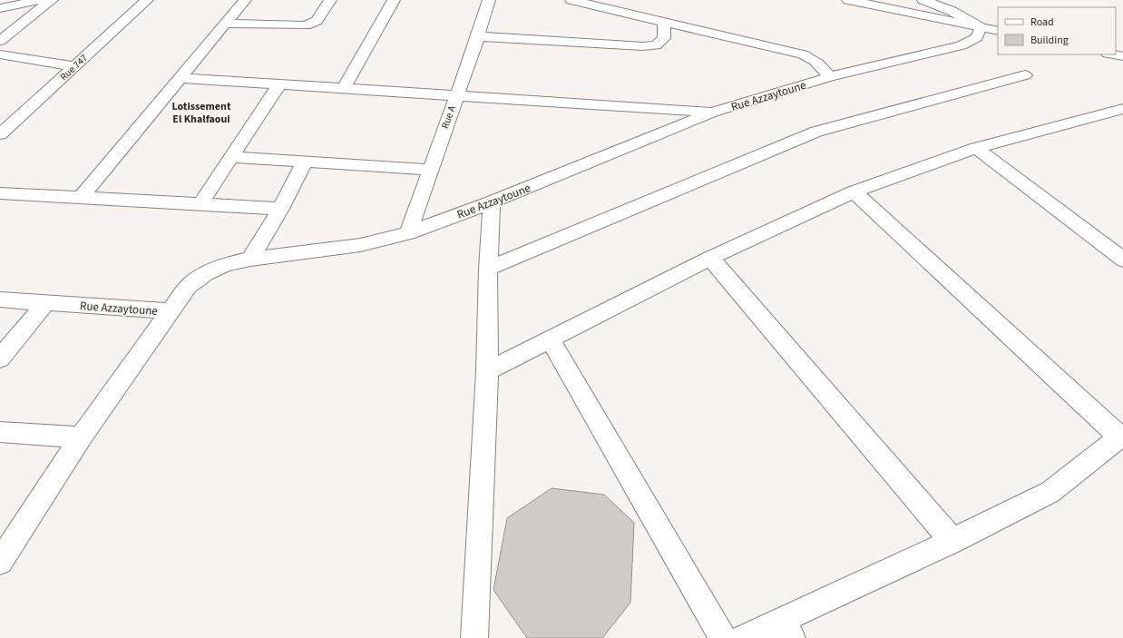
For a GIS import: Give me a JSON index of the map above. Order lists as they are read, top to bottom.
{
  "streets": {
    "street": ["Rue 747", "Rue Azzaytoune", "Rue A"]
  },
  "crossings": [
    ["Rue Azzaytoune", "Rue A"]
  ],
  "districts": ["Lotissement El Khalfaoui"],
  "legend": ["Road", "Building"]
}
